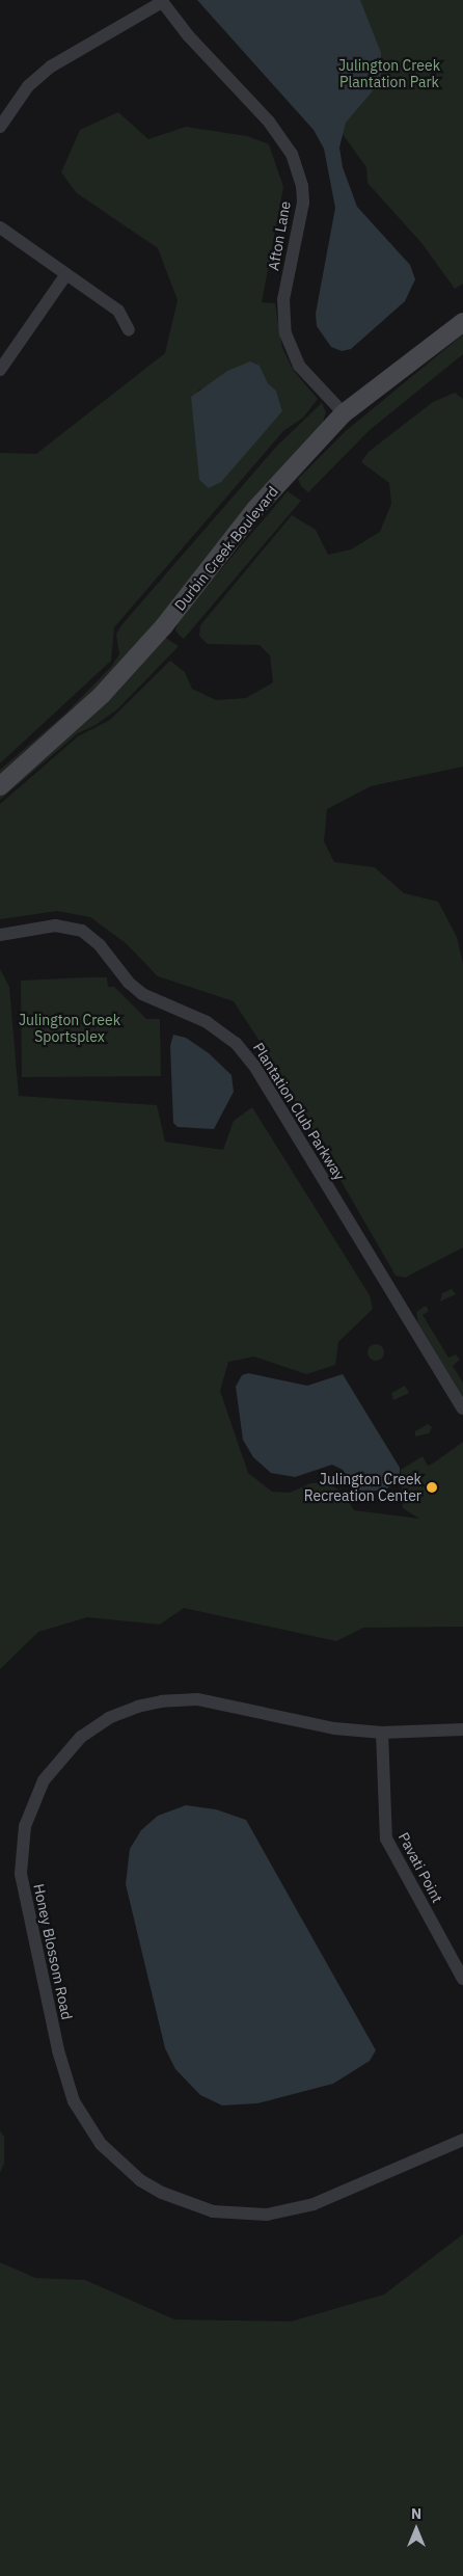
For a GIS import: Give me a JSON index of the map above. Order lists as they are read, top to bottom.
{
  "streets": {
    "street": [
      "Afton Lane",
      "Durbin Creek Boulevard",
      "Plantation Club Parkway",
      "Pavati Point",
      "Honey Blossom Road"
    ]
  },
  "crossings": [
    ["Afton Lane", "Durbin Creek Boulevard"],
    ["Pavati Point", "Honey Blossom Road"]
  ],
  "parks": ["Julington Creek Plantation Park", "Julington Creek Sportsplex"],
  "places": ["Julington Creek Recreation Center"],
  "north": "top"
}
